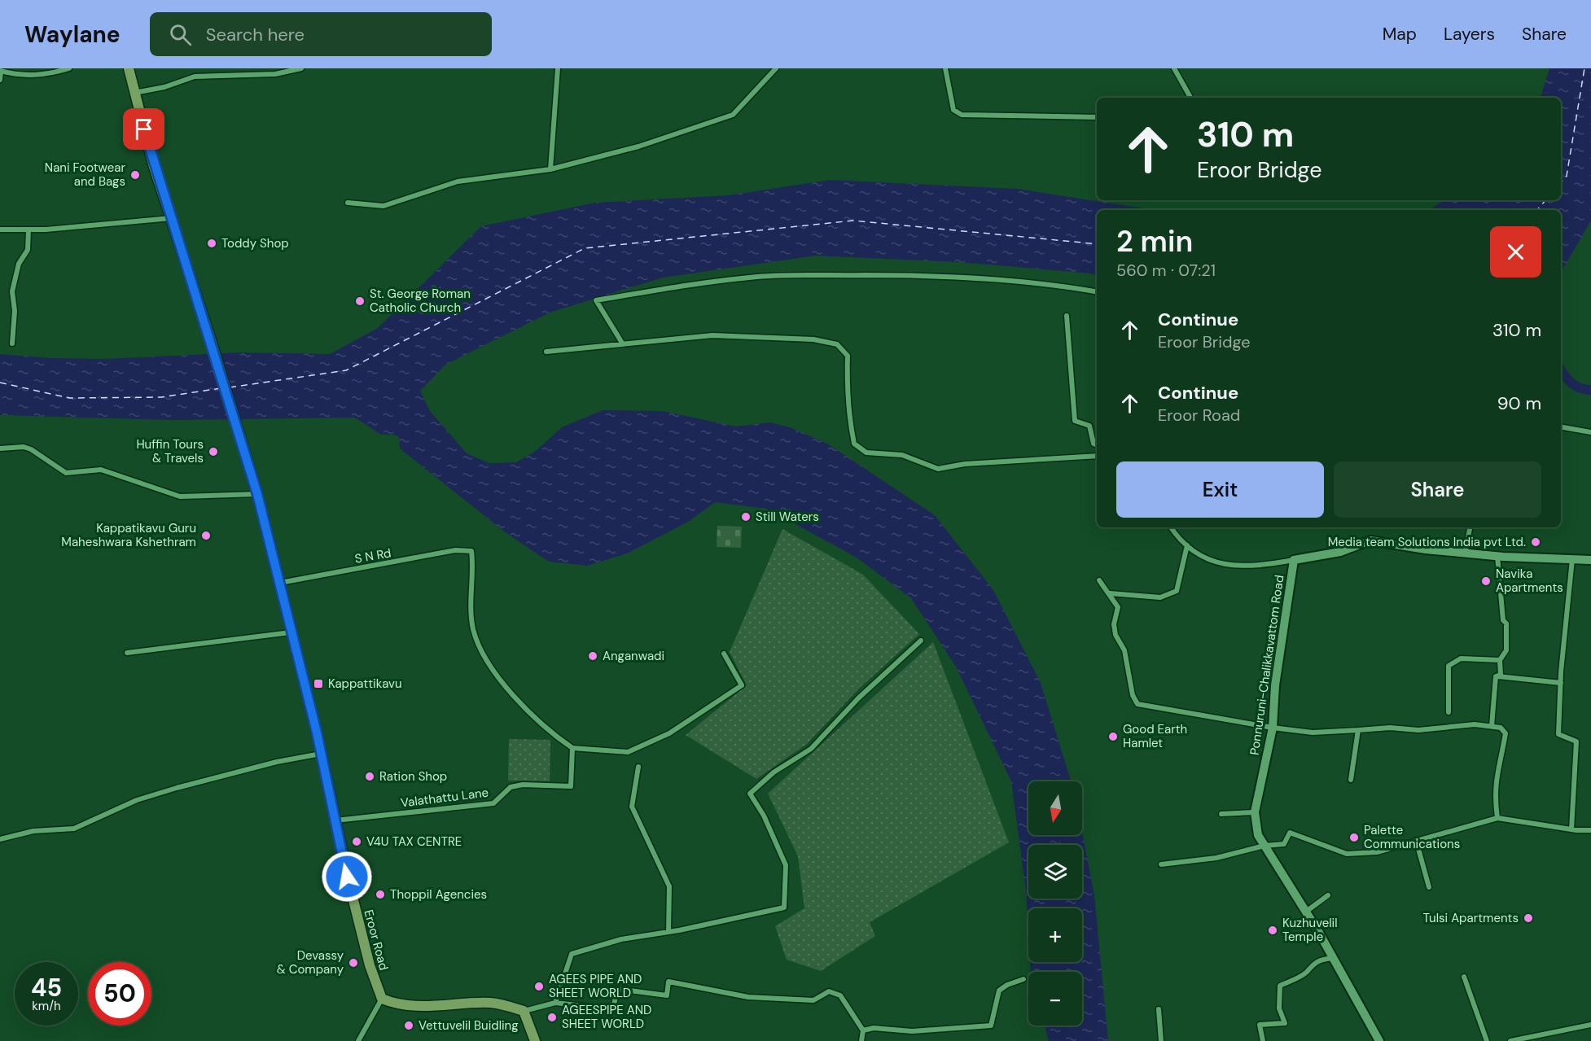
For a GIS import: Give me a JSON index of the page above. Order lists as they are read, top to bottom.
{
  "streets": {
    "main road": ["Eroor Road"],
    "street": ["S N Rd", "Ponnuruni-Chalikkavattom Road", "Valathattu Lane"]
  },
  "crossings": [
    ["S N Rd", "Valathattu Lane"],
    ["S N Rd", "Eroor Road"],
    ["Valathattu Lane", "Eroor Road"]
  ],
  "places": {
    "other": [
      "Nani Footwear and Bags",
      "Toddy Shop",
      "St. George Roman Catholic Church",
      "Huffin Tours & Travels",
      "Still Waters",
      "Kappatikavu Guru Maheshwara Kshethram",
      "Media team Solutions India pvt Ltd.",
      "Navika Apartments",
      "Anganwadi",
      "Good Earth Hamlet",
      "Ration Shop",
      "Palette Communications",
      "V4U TAX CENTRE",
      "Thoppil Agencies",
      "Tulsi Apartments",
      "Kuzhuvelil Temple",
      "Devassy & Company",
      "AGEES PIPE AND SHEET WORLD",
      "AGEESPIPE AND SHEET WORLD",
      "Vettuvelil Buidling"
    ],
    "transit": ["Kappattikavu"]
  },
  "north": "bottom",
  "page": {
    "header": "Waylane",
    "search": "Search here",
    "nav": ["Map", "Layers", "Share"],
    "turn": ["310 m", "Eroor Bridge"],
    "heading": ["2 min", "560 m · 07:21"],
    "list": [
      {
        "name": "Continue",
        "note": "Eroor Bridge",
        "value": "310 m"
      },
      {
        "name": "Continue",
        "note": "Eroor Road",
        "value": "90 m"
      }
    ],
    "buttons": ["Exit", "Share"],
    "map_buttons": ["+", "−"],
    "speed": "45 km/h",
    "limit": "50"
  }
}
